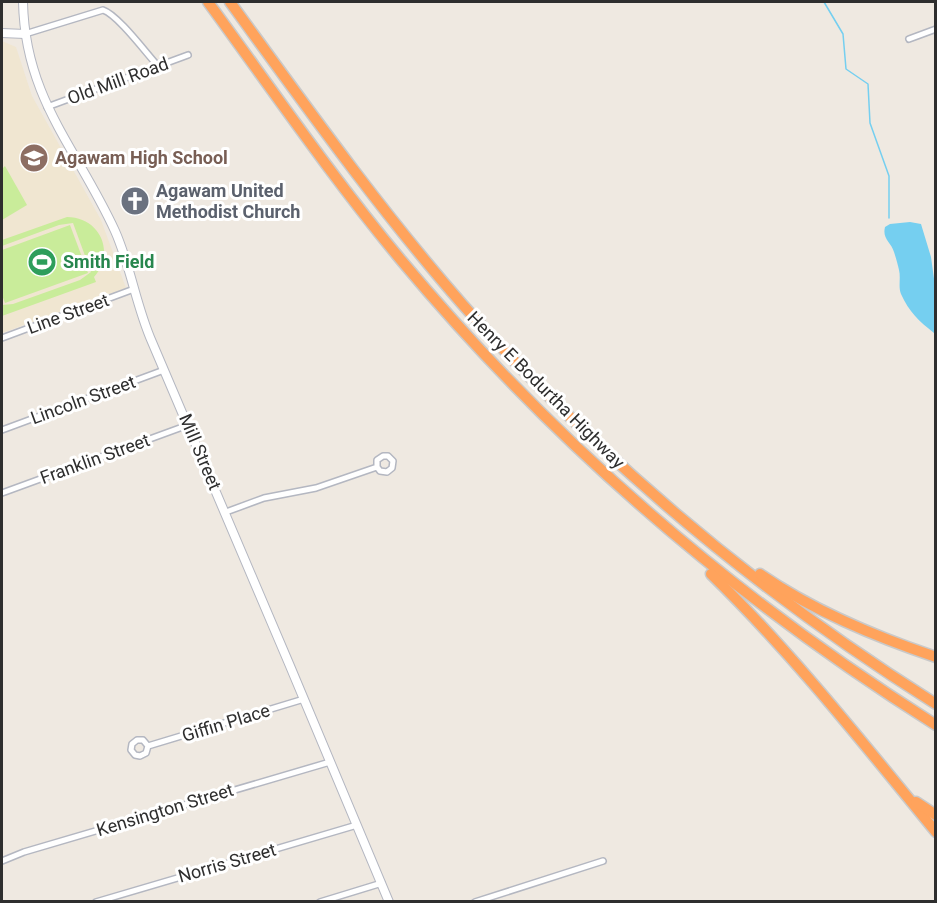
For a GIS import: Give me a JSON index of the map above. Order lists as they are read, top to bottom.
{
  "streets": {
    "highway": ["Henry E Bodurtha Highway"],
    "street": [
      "Old Mill Road",
      "Line Street",
      "Lincoln Street",
      "Mill Street",
      "Franklin Street",
      "Giffin Place",
      "Kensington Street",
      "Norris Street"
    ]
  },
  "crossings": [
    ["Old Mill Road", "Mill Street"],
    ["Line Street", "Mill Street"],
    ["Lincoln Street", "Mill Street"],
    ["Mill Street", "Franklin Street"],
    ["Mill Street", "Giffin Place"],
    ["Mill Street", "Kensington Street"],
    ["Mill Street", "Norris Street"]
  ],
  "places": {
    "school or university": ["Agawam High School"],
    "church": ["Agawam United Methodist Church"],
    "sports": ["Smith Field"]
  }
}
